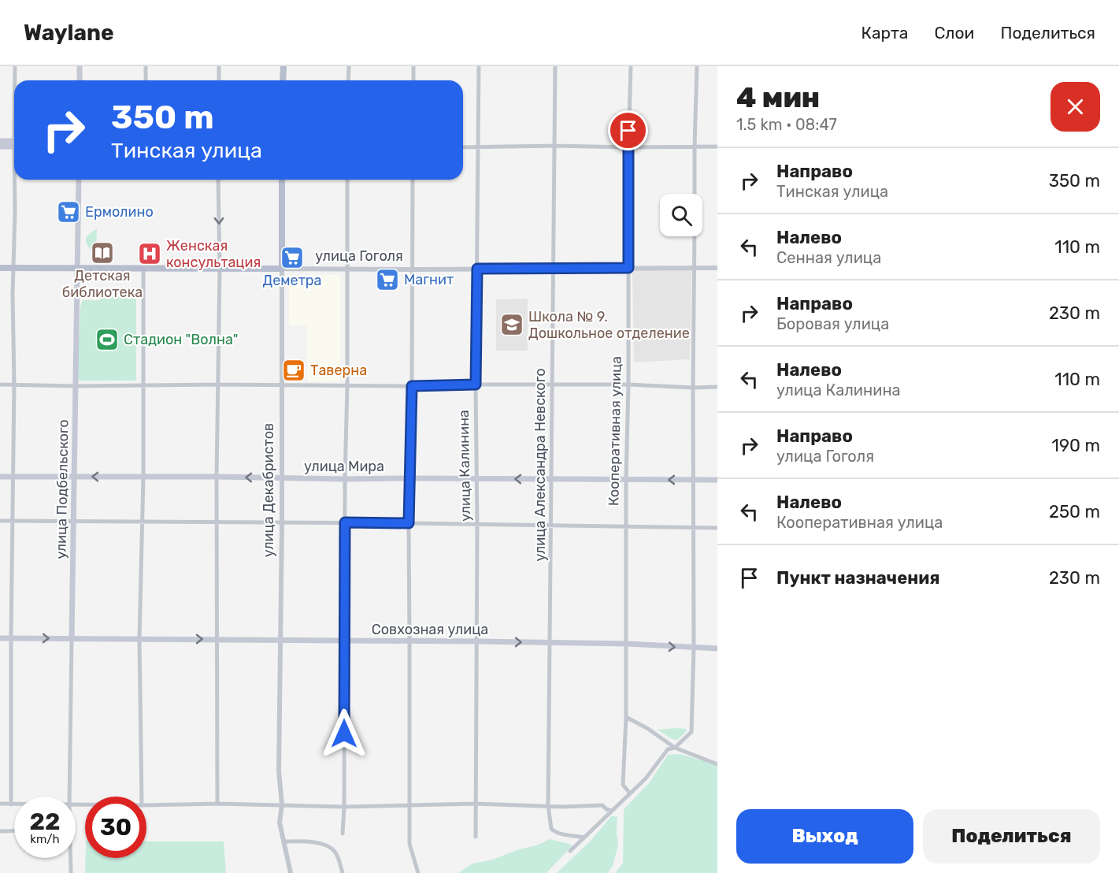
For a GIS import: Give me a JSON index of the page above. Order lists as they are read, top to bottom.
{
  "streets": {
    "main road": [
      "улица Гоголя",
      "улица Мира",
      "улица Подбельского",
      "улица Декабристов",
      "Совхозная улица"
    ],
    "street": ["Кооперативная улица", "улица Александра Невского", "улица Калинина"]
  },
  "crossings": [
    ["улица Гоголя", "Кооперативная улица"],
    ["улица Гоголя", "улица Александра Невского"],
    ["улица Гоголя", "улица Калинина"],
    ["улица Гоголя", "улица Подбельского"],
    ["улица Гоголя", "улица Декабристов"],
    ["Кооперативная улица", "улица Мира"],
    ["Кооперативная улица", "Совхозная улица"],
    ["улица Александра Невского", "улица Мира"],
    ["улица Александра Невского", "Совхозная улица"],
    ["улица Калинина", "улица Мира"],
    ["улица Калинина", "Совхозная улица"],
    ["улица Мира", "улица Подбельского"],
    ["улица Мира", "улица Декабристов"],
    ["улица Подбельского", "Совхозная улица"],
    ["улица Декабристов", "Совхозная улица"]
  ],
  "one_way": ["улица Мира", "Совхозная улица"],
  "places": {
    "supermarket": ["Ермолино", "Деметра", "Магнит"],
    "library": ["Детская библиотека"],
    "hospital": ["Женская консультация"],
    "school or university": ["Школа № 9. Дошкольное отделение"],
    "sports": ["Стадион \"Волна\""],
    "cafe": ["Таверна"]
  },
  "page": {
    "header": "Waylane",
    "nav": ["Карта", "Слои", "Поделиться"],
    "heading": ["4 мин", "1.5 km · 08:47"],
    "turn": ["350 m", "Тинская улица"],
    "list": [
      {
        "name": "Направо",
        "note": "Тинская улица",
        "value": "350 m"
      },
      {
        "name": "Налево",
        "note": "Сенная улица",
        "value": "110 m"
      },
      {
        "name": "Направо",
        "note": "Боровая улица",
        "value": "230 m"
      },
      {
        "name": "Налево",
        "note": "улица Калинина",
        "value": "110 m"
      },
      {
        "name": "Направо",
        "note": "улица Гоголя",
        "value": "190 m"
      },
      {
        "name": "Налево",
        "note": "Кооперативная улица",
        "value": "250 m"
      },
      {
        "name": "Пункт назначения",
        "value": "230 m"
      }
    ],
    "speed": "22 km/h",
    "limit": "30",
    "buttons": ["Выход", "Поделиться"]
  }
}
